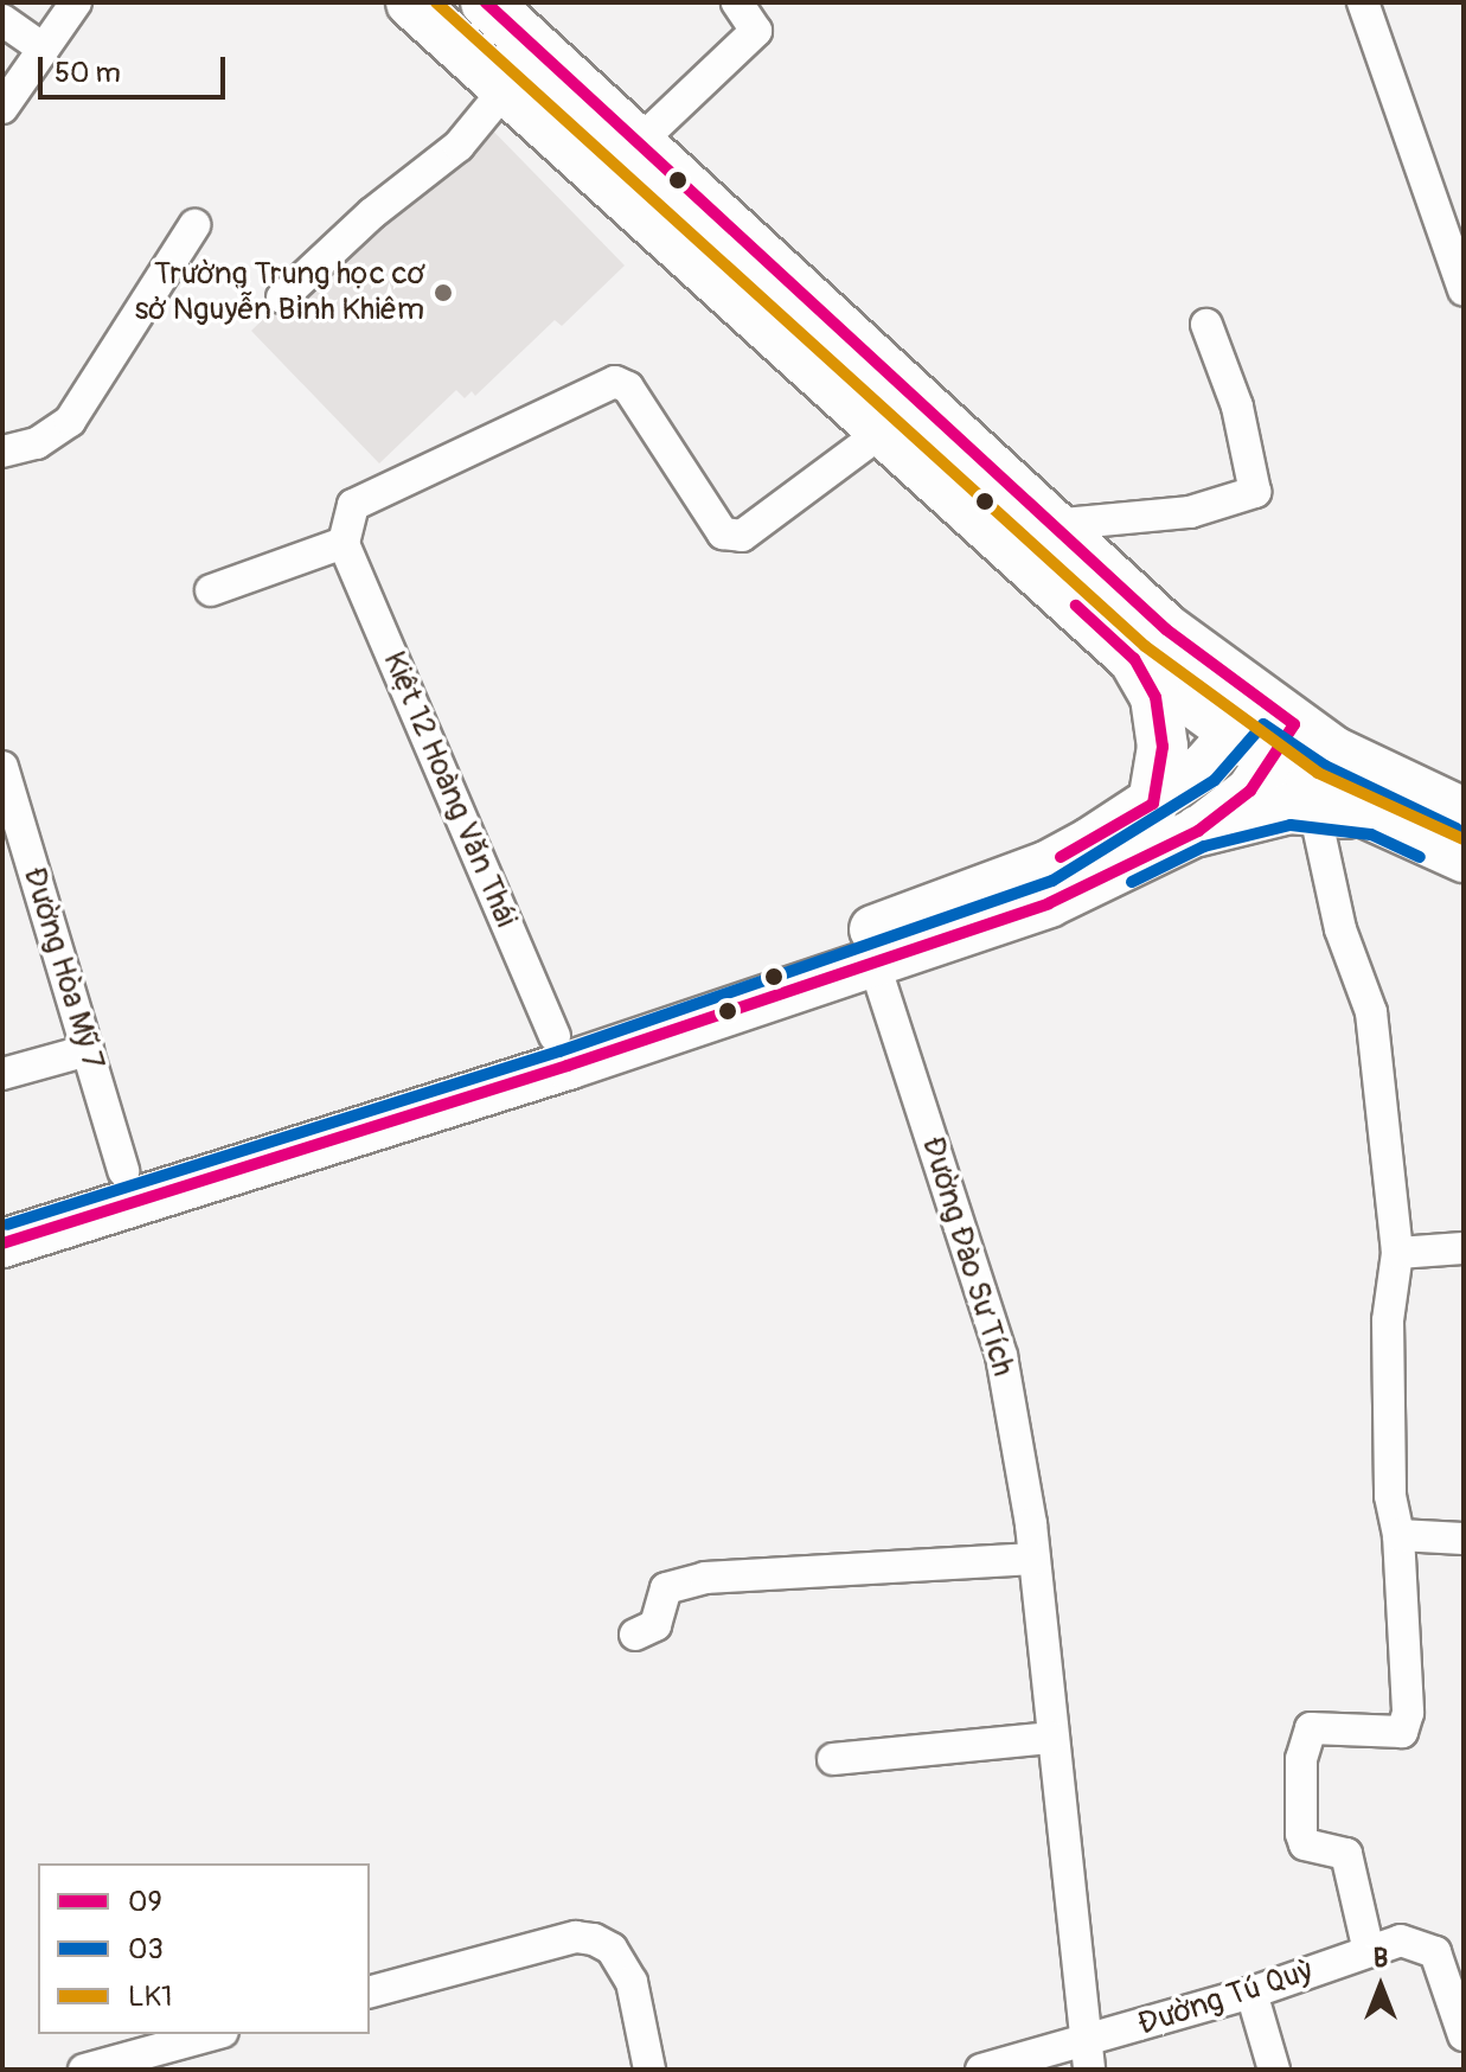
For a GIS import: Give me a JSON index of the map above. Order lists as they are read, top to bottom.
{
  "streets": {
    "street": [
      "Kiệt 12 Hoàng Văn Thái",
      "Đường Hòa Mỹ 7",
      "Đường Đào Sư Tích",
      "Đường Tú Quỳ"
    ]
  },
  "crossings": [
    ["Đường Đào Sư Tích", "Đường Tú Quỳ"]
  ],
  "places": ["Trường Trung học cơ sở Nguyễn Bỉnh Khiêm"],
  "lines": ["transit line 09", "transit line LK1", "transit line 03"],
  "legend": ["09", "03", "LK1"],
  "scale_bar": "50 m",
  "north": "top"
}
